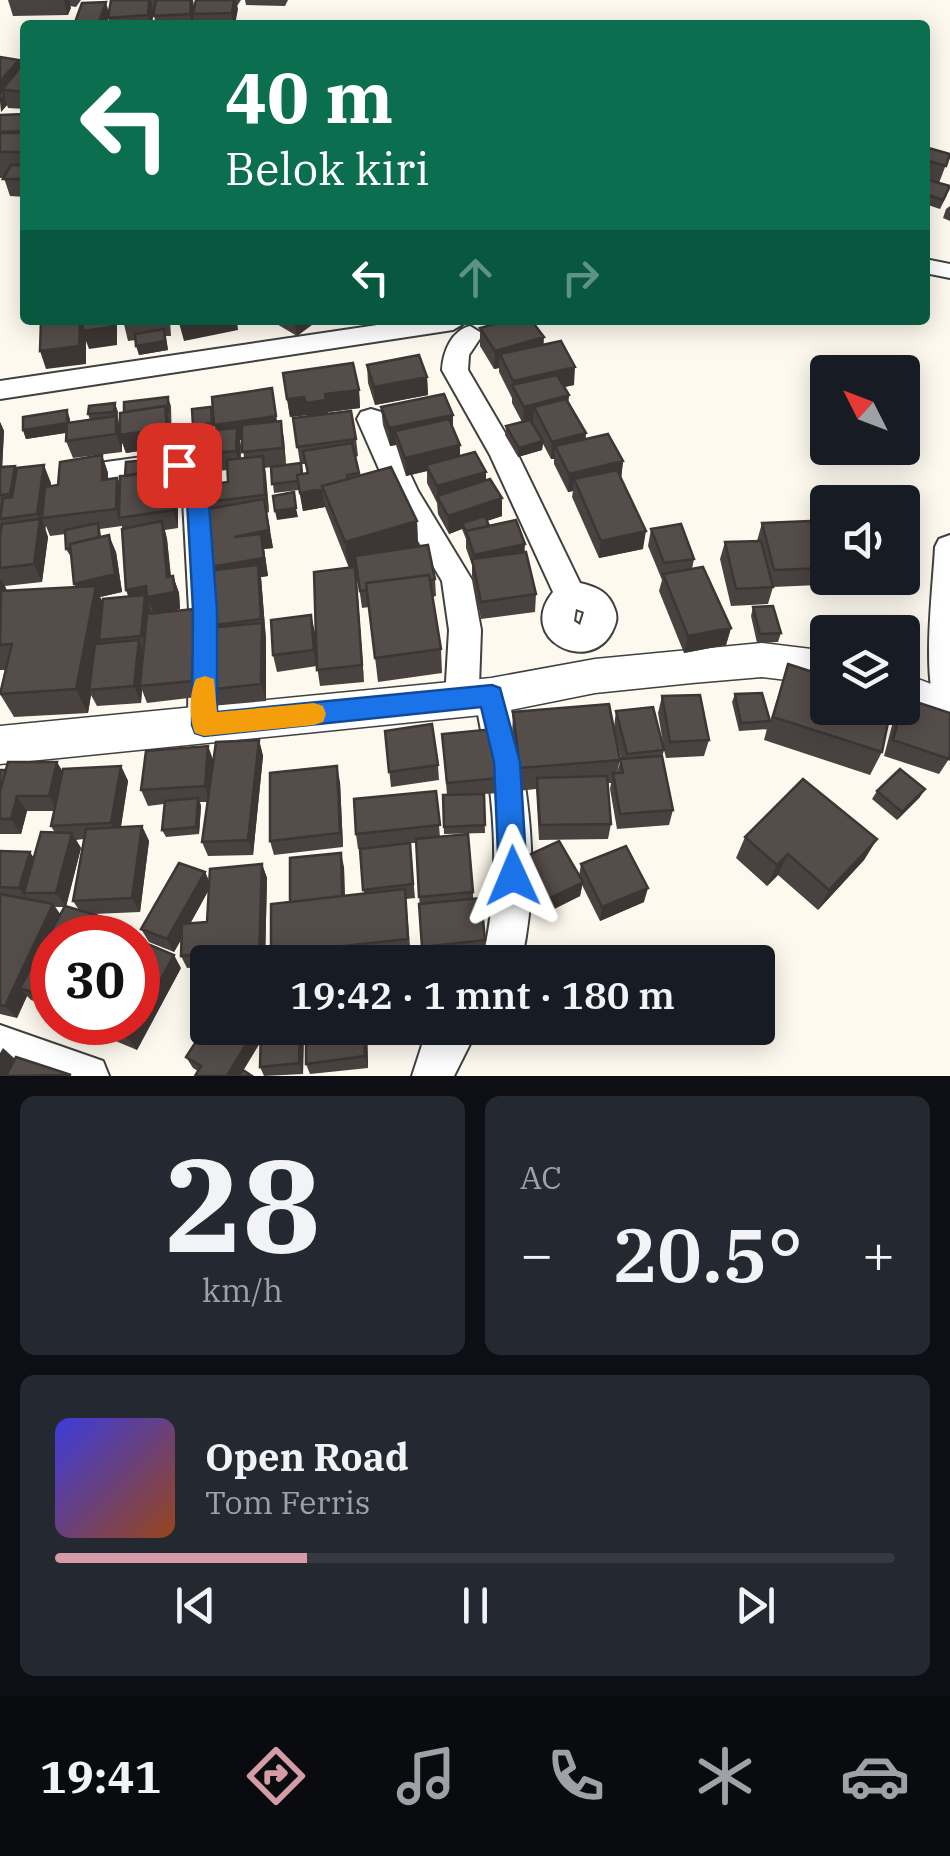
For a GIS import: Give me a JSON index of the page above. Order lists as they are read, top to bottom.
{
  "north": "top left",
  "page": {
    "turn": ["40 m", "Belok kiri"],
    "limit": "30",
    "trip": "19:42 · 1 mnt · 180 m",
    "tile": [
      ["28", "km/h"],
      "AC"
    ],
    "heat": ["−", "20.5°", "+"],
    "song": ["Open Road", "Tom Ferris"],
    "tabs": "19:41"
  }
}
